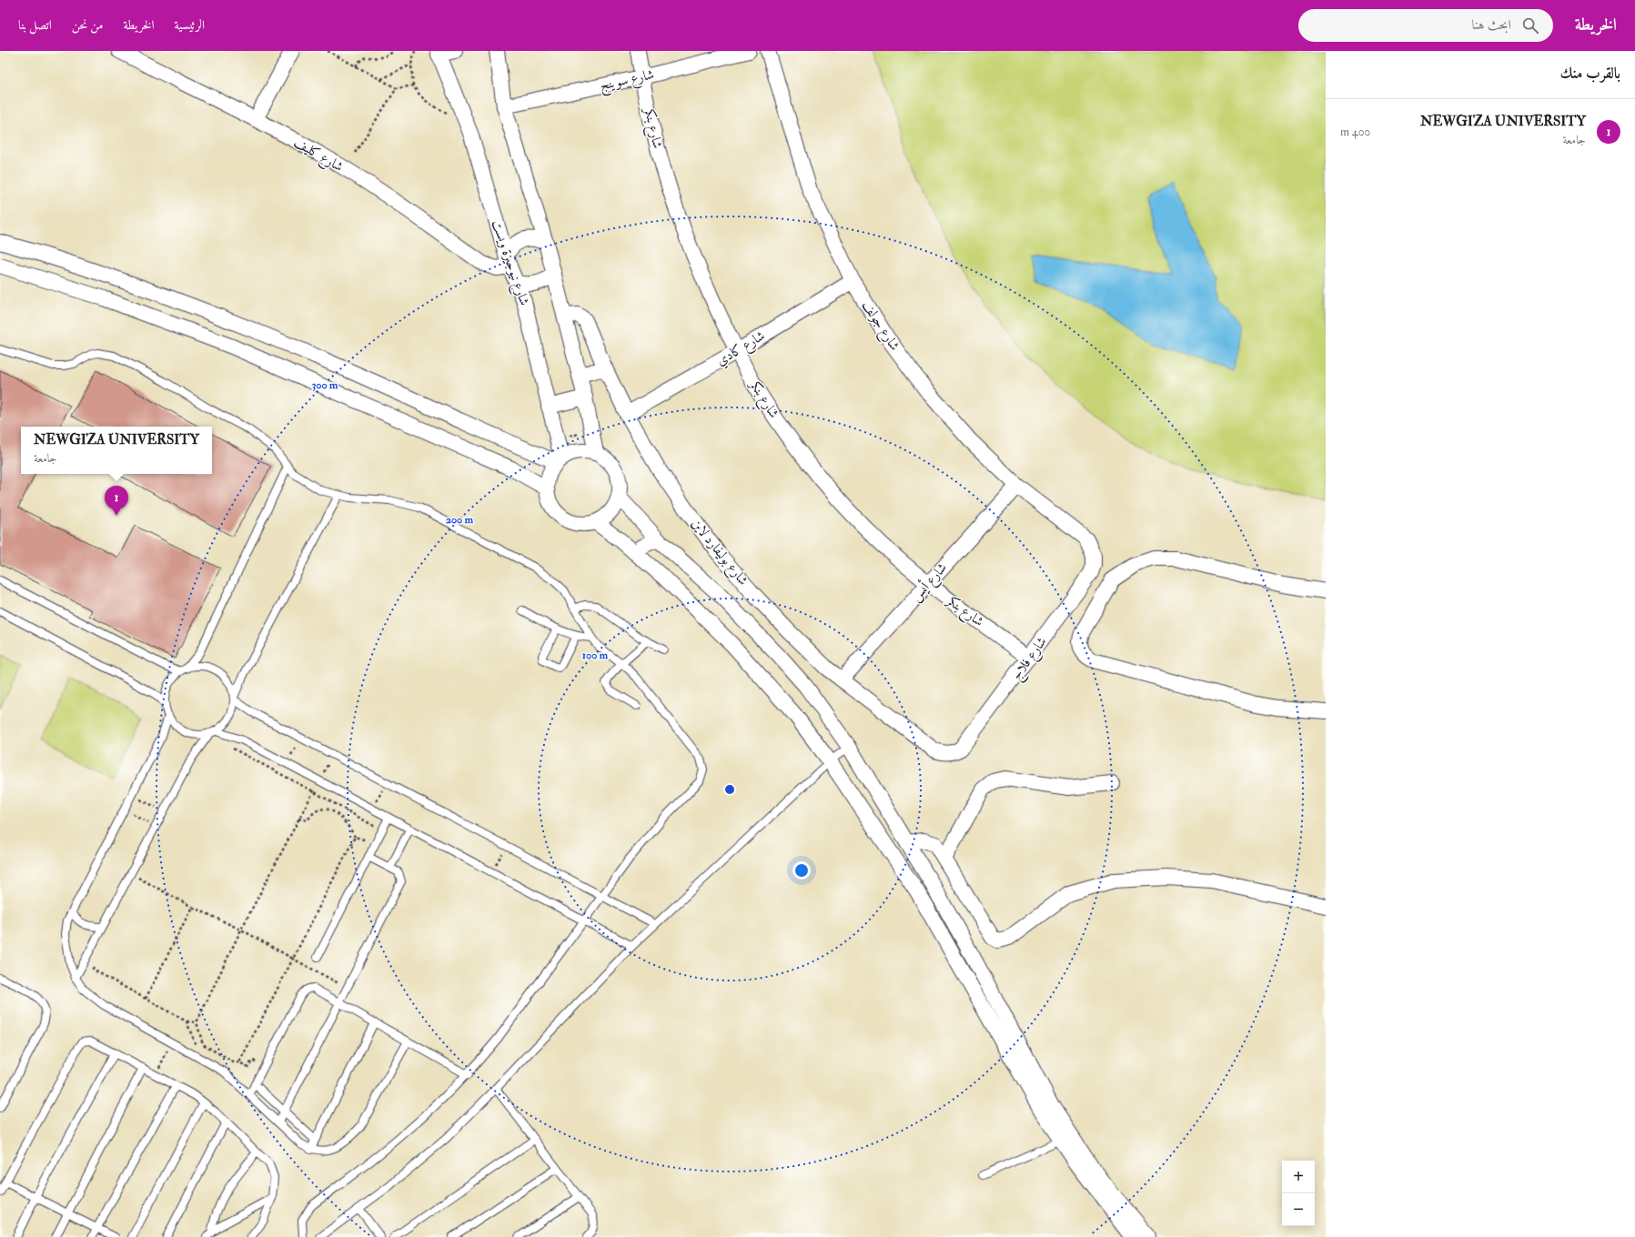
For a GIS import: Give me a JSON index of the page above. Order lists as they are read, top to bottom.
{
  "streets": {
    "street": [
      "شارع سوينج",
      "شارع بنكر",
      "شارع كليف",
      "شارع نيوجيزة ويست",
      "شارع جولف",
      "شارع كادي",
      "شارع بوليفارد لاين",
      "شارع أيس",
      "شارع فلاج"
    ]
  },
  "crossings": [
    ["شارع سوينج", "شارع بنكر"],
    ["شارع بنكر", "شارع كادي"],
    ["شارع بنكر", "شارع أيس"],
    ["شارع بنكر", "شارع فلاج"],
    ["شارع كليف", "شارع نيوجيزة ويست"],
    ["شارع جولف", "شارع كادي"],
    ["شارع جولف", "شارع أيس"],
    ["شارع جولف", "شارع فلاج"],
    ["شارع كادي", "شارع بوليفارد لاين"],
    ["شارع بوليفارد لاين", "شارع أيس"],
    ["شارع بوليفارد لاين", "شارع فلاج"]
  ],
  "page": {
    "header": "الخريطة",
    "search": "ابحث هنا",
    "nav": [
      "الرئيسية",
      "الخريطة",
      "من نحن",
      "اتصل بنا"
    ],
    "heading": "بالقرب منك",
    "list": [
      {
        "mark": "1",
        "name": "NEWGIZA UNIVERSITY",
        "note": "جامعة",
        "value": "400 m"
      }
    ],
    "popup": ["NEWGIZA UNIVERSITY", "جامعة"],
    "pins": "1",
    "map_buttons": ["+", "−"]
  },
  "rings": ["300 m", "200 m", "100 m"]
}
